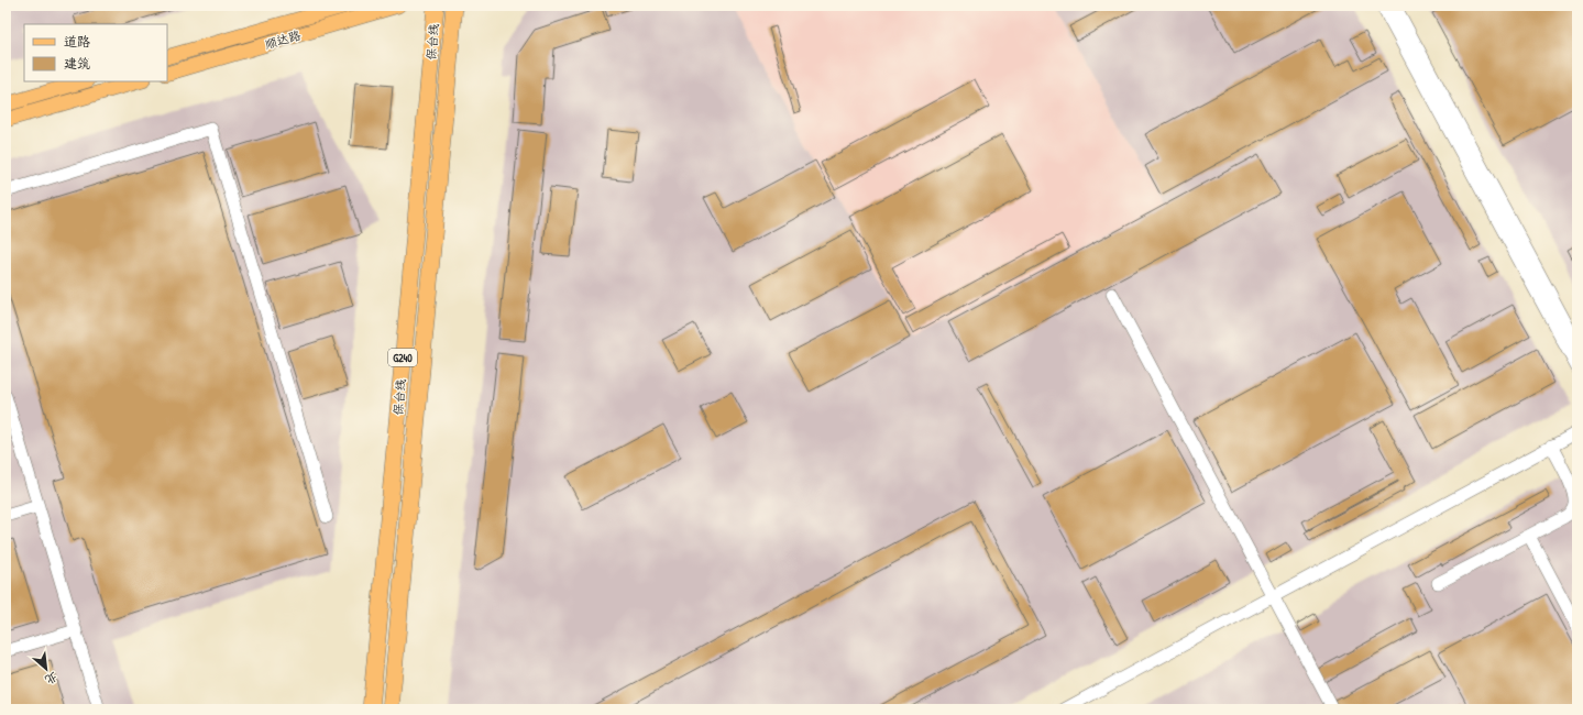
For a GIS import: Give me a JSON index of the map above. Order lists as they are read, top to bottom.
{
  "streets": {
    "highway": ["保台线", "G240"],
    "main road": ["顺达路"]
  },
  "legend": ["道路", "建筑"],
  "north": "bottom right"
}
